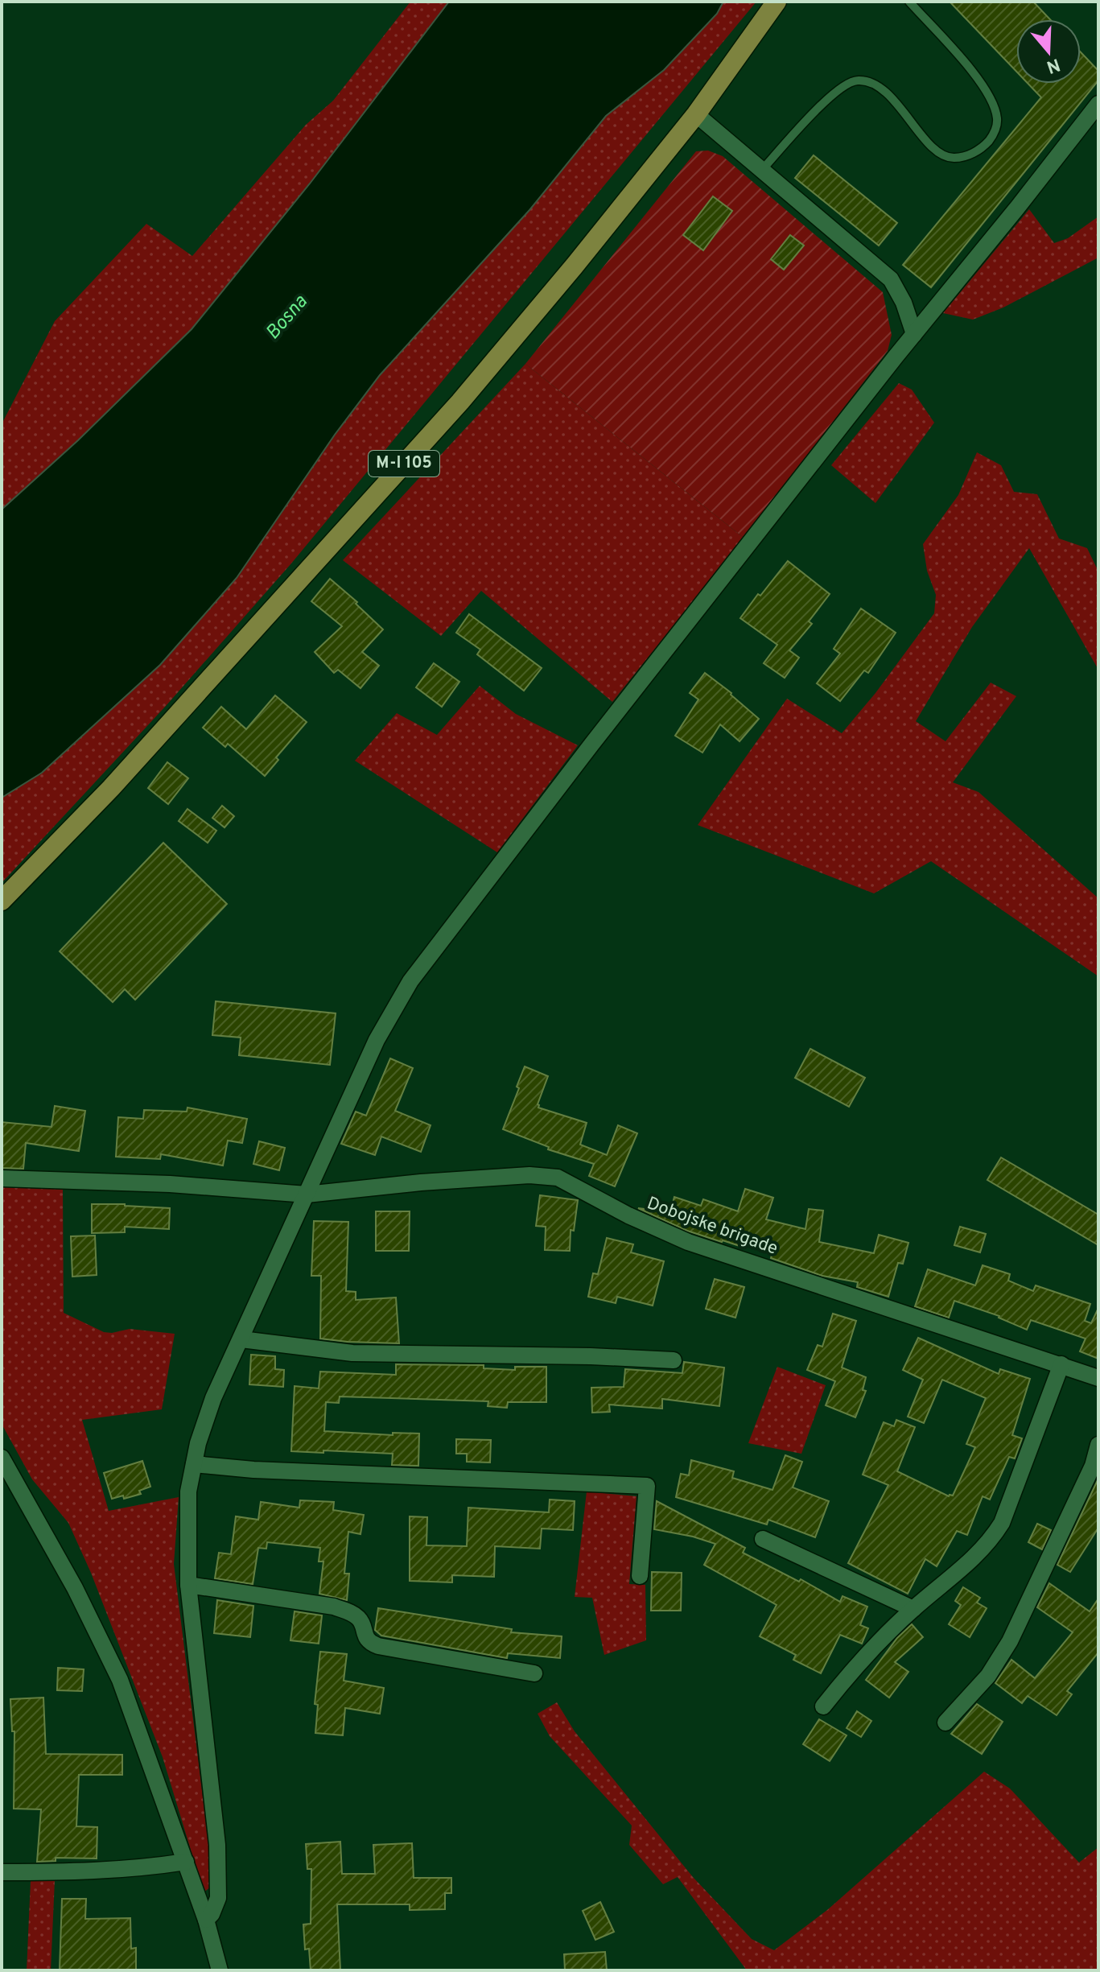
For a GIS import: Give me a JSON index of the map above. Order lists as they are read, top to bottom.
{
  "streets": {
    "main road": ["M-I 105"],
    "street": ["Dobojske brigade"]
  },
  "water": ["Bosna"],
  "north": "bottom"
}
